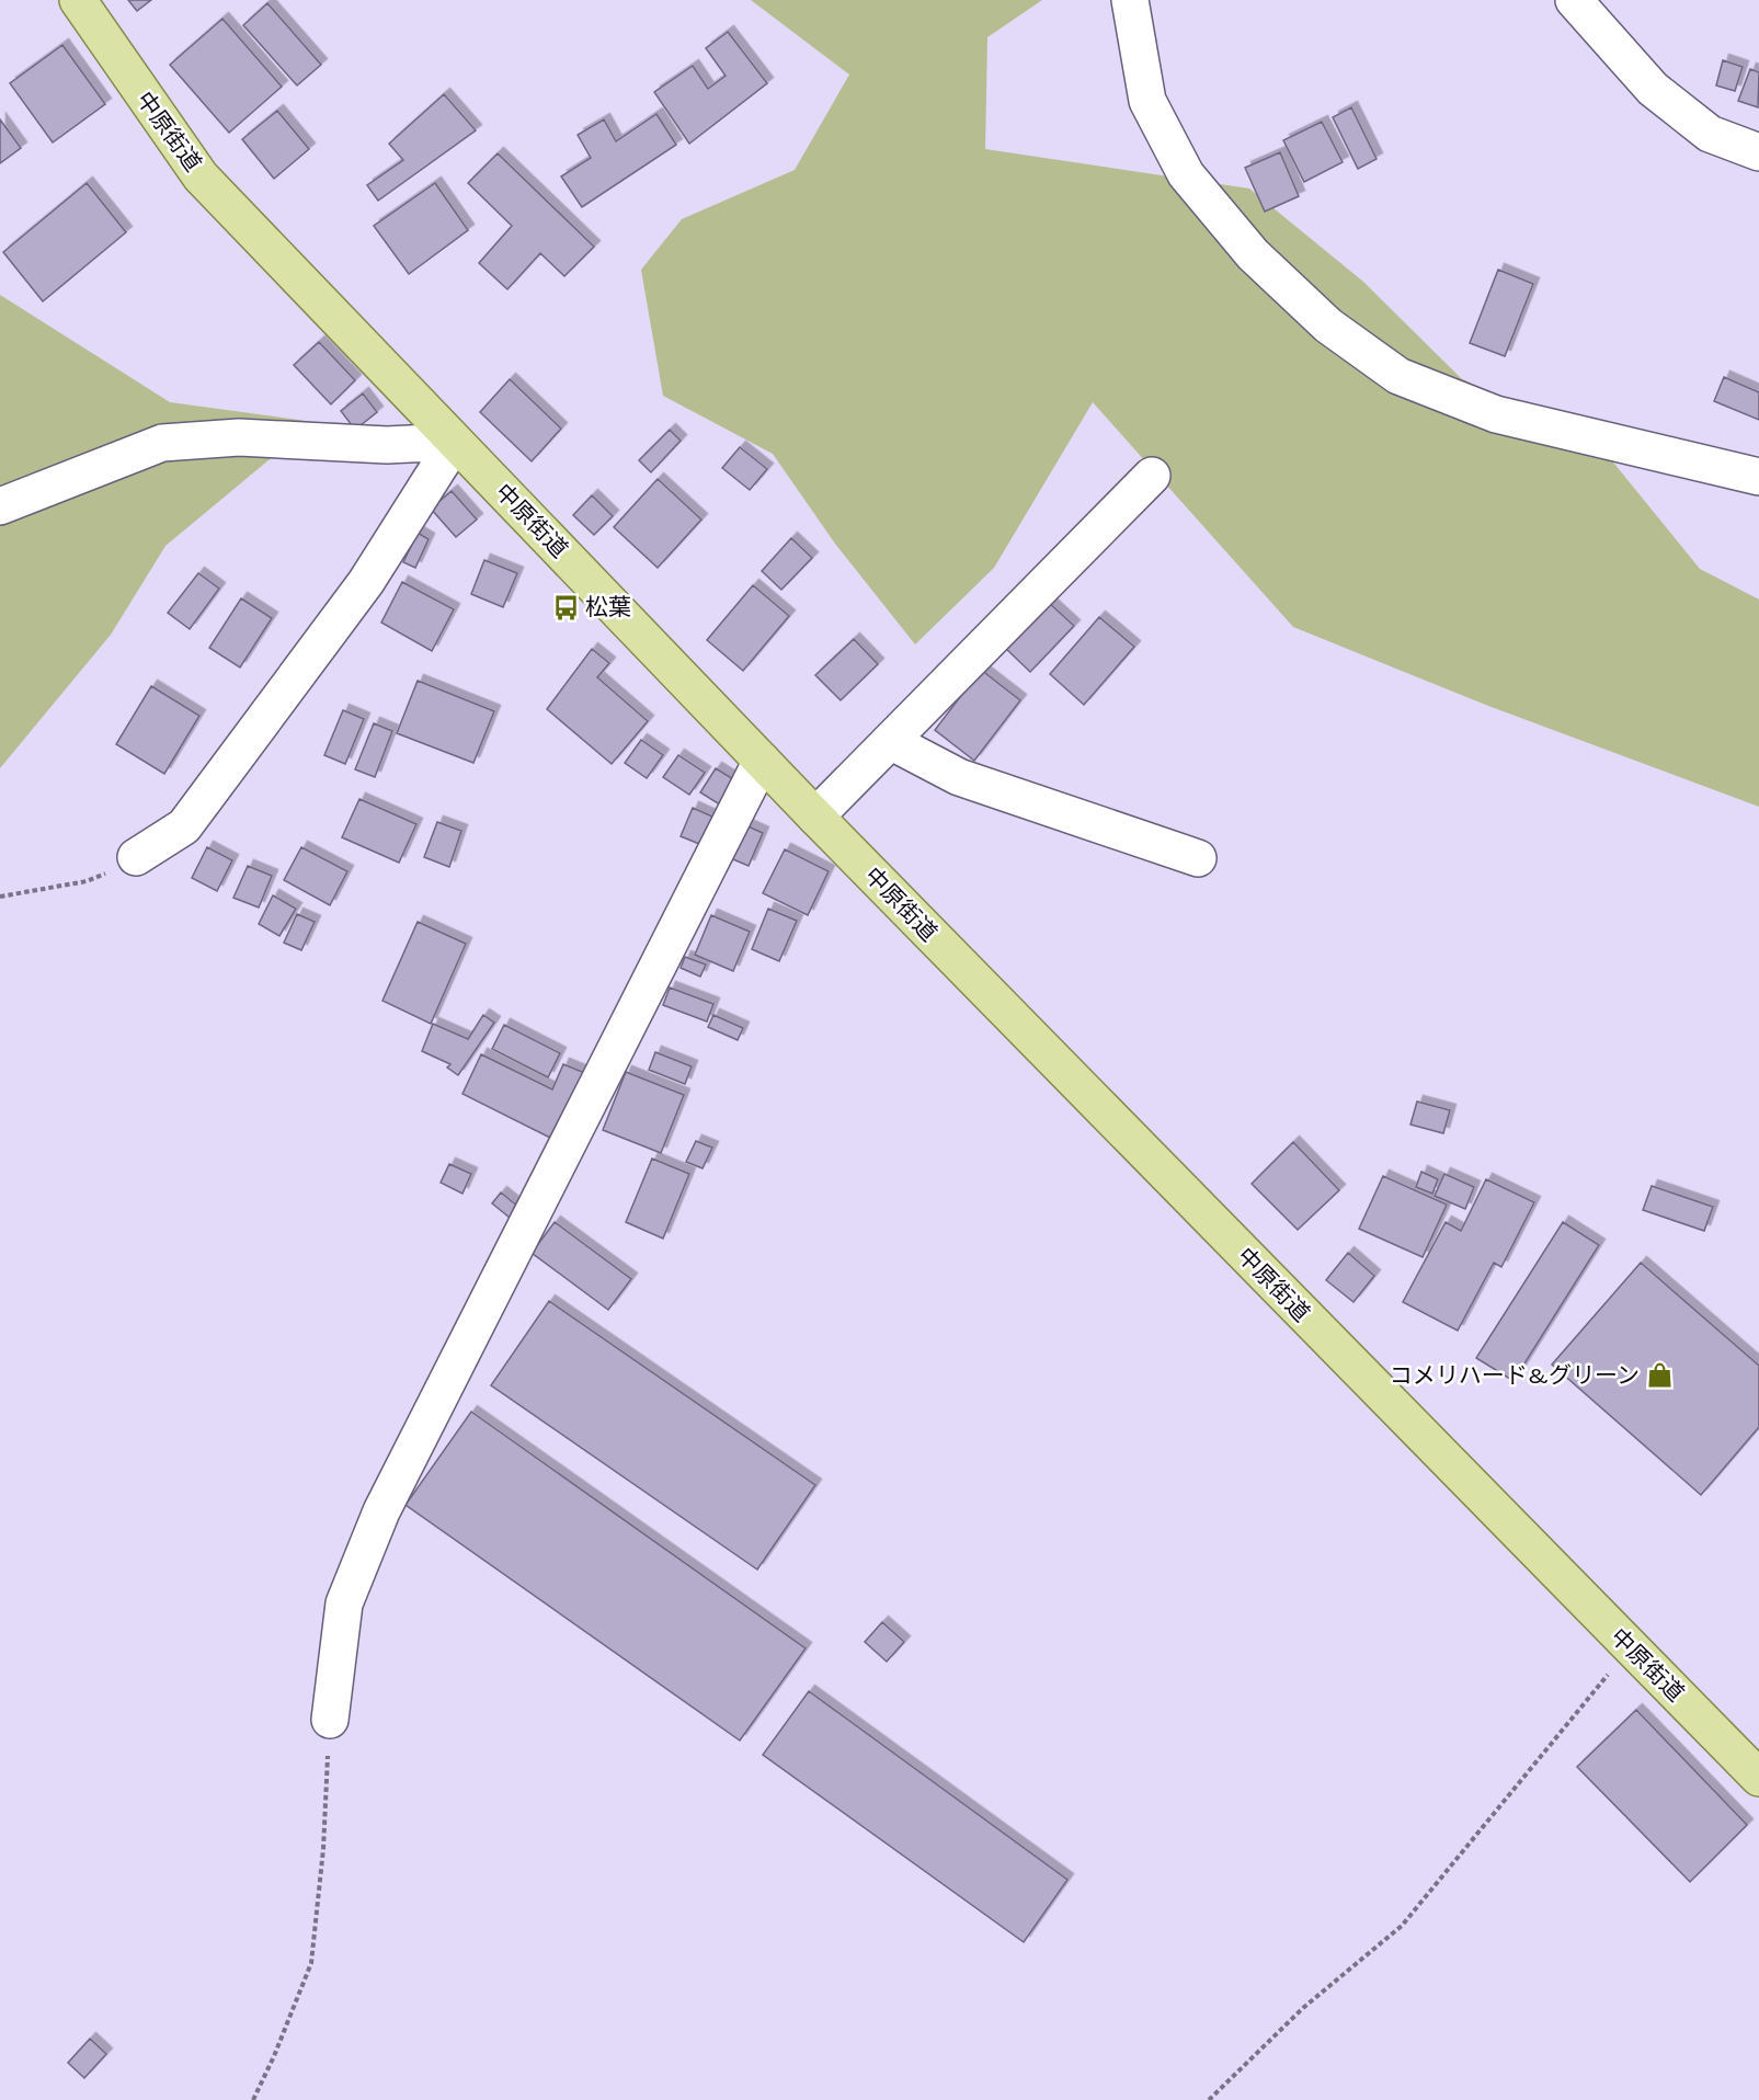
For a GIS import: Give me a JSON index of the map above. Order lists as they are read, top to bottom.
{
  "streets": {
    "main road": ["中原街道"]
  },
  "places": {
    "bus stop": ["松葉"],
    "shop": ["コメリハード&グリーン"]
  }
}
